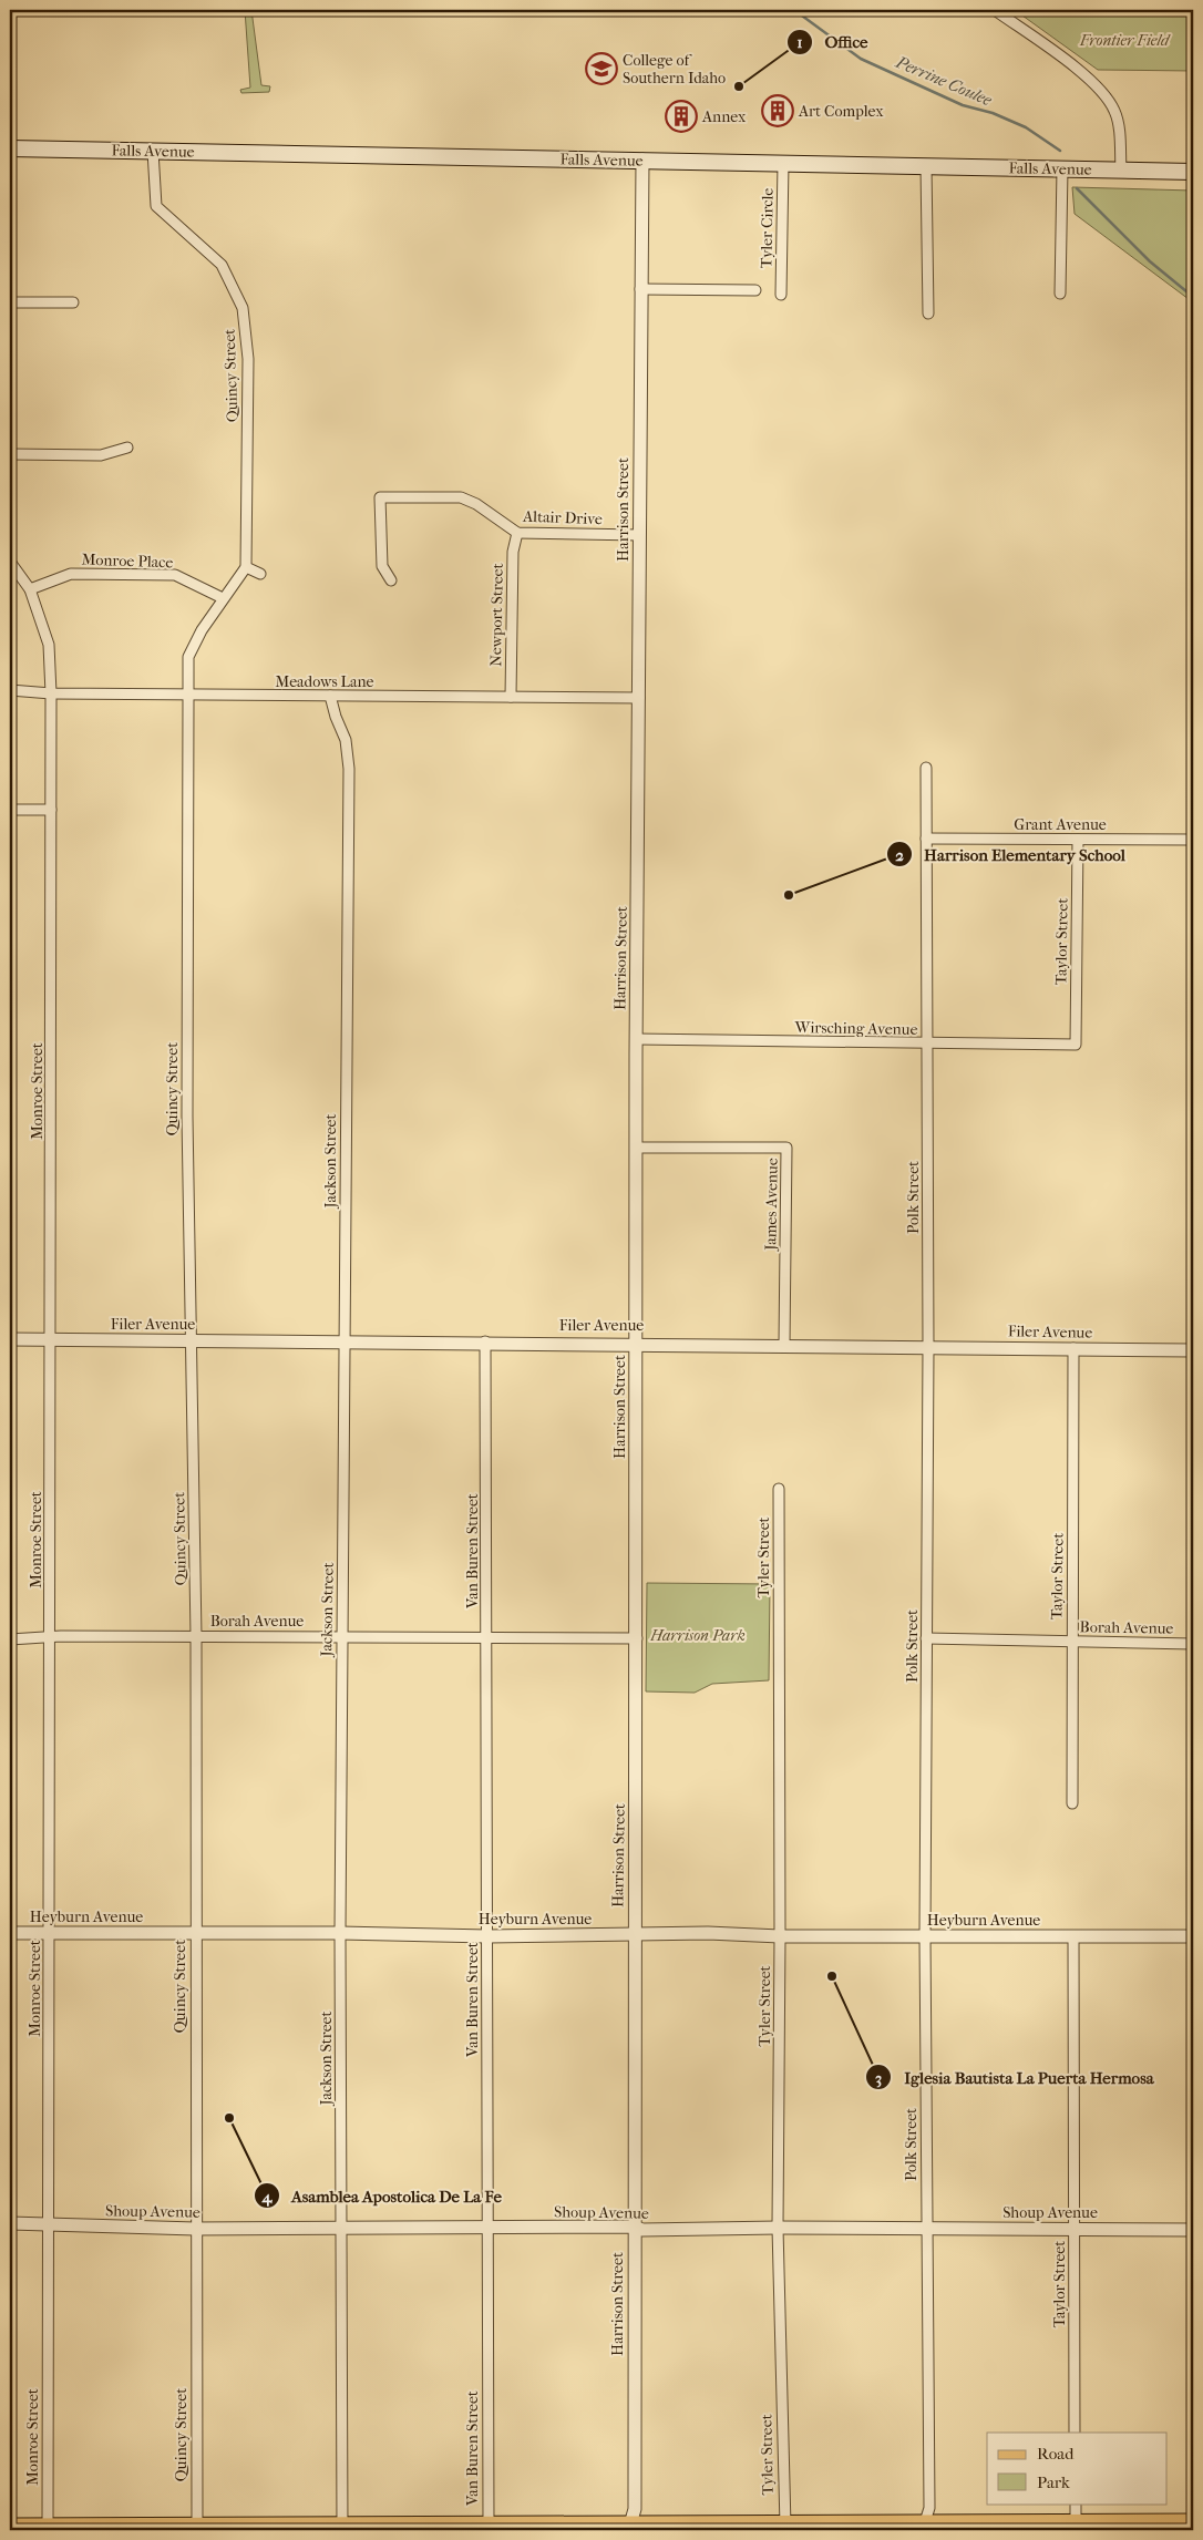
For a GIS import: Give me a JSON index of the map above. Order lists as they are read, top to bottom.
{
  "streets": {
    "main road": ["Falls Avenue"],
    "street": [
      "Tyler Circle",
      "Quincy Street",
      "Harrison Street",
      "Altair Drive",
      "Monroe Place",
      "Newport Street",
      "Meadows Lane",
      "Grant Avenue",
      "Taylor Street",
      "Wirsching Avenue",
      "Monroe Street",
      "Jackson Street",
      "Polk Street",
      "James Avenue",
      "Filer Avenue",
      "Van Buren Street",
      "Tyler Street",
      "Borah Avenue",
      "Heyburn Avenue",
      "Shoup Avenue"
    ]
  },
  "crossings": [
    ["Falls Avenue", "Tyler Circle"],
    ["Falls Avenue", "Quincy Street"],
    ["Falls Avenue", "Harrison Street"],
    ["Quincy Street", "Monroe Place"],
    ["Quincy Street", "Meadows Lane"],
    ["Quincy Street", "Filer Avenue"],
    ["Quincy Street", "Borah Avenue"],
    ["Quincy Street", "Heyburn Avenue"],
    ["Quincy Street", "Shoup Avenue"],
    ["Harrison Street", "Altair Drive"],
    ["Harrison Street", "Meadows Lane"],
    ["Harrison Street", "Wirsching Avenue"],
    ["Harrison Street", "James Avenue"],
    ["Harrison Street", "Filer Avenue"],
    ["Harrison Street", "Borah Avenue"],
    ["Harrison Street", "Heyburn Avenue"],
    ["Harrison Street", "Shoup Avenue"],
    ["Altair Drive", "Newport Street"],
    ["Monroe Place", "Monroe Street"],
    ["Newport Street", "Meadows Lane"],
    ["Meadows Lane", "Monroe Street"],
    ["Meadows Lane", "Jackson Street"],
    ["Grant Avenue", "Taylor Street"],
    ["Grant Avenue", "Polk Street"],
    ["Taylor Street", "Wirsching Avenue"],
    ["Taylor Street", "Filer Avenue"],
    ["Taylor Street", "Borah Avenue"],
    ["Taylor Street", "Heyburn Avenue"],
    ["Taylor Street", "Shoup Avenue"],
    ["Wirsching Avenue", "Polk Street"],
    ["Monroe Street", "Filer Avenue"],
    ["Monroe Street", "Borah Avenue"],
    ["Monroe Street", "Heyburn Avenue"],
    ["Monroe Street", "Shoup Avenue"],
    ["Jackson Street", "Filer Avenue"],
    ["Jackson Street", "Borah Avenue"],
    ["Jackson Street", "Heyburn Avenue"],
    ["Jackson Street", "Shoup Avenue"],
    ["Polk Street", "Filer Avenue"],
    ["Polk Street", "Borah Avenue"],
    ["Polk Street", "Heyburn Avenue"],
    ["Polk Street", "Shoup Avenue"],
    ["James Avenue", "Filer Avenue"],
    ["Filer Avenue", "Van Buren Street"],
    ["Van Buren Street", "Borah Avenue"],
    ["Van Buren Street", "Heyburn Avenue"],
    ["Van Buren Street", "Shoup Avenue"],
    ["Tyler Street", "Heyburn Avenue"],
    ["Tyler Street", "Shoup Avenue"]
  ],
  "water": ["Perrine Coulee"],
  "parks": ["Frontier Field", "Harrison Park"],
  "places": {
    "school or university": ["College of Southern Idaho"],
    "other": [
      "Office",
      "Harrison Elementary School",
      "Iglesia Bautista La Puerta Hermosa",
      "Asamblea Apostolica De La Fe"
    ],
    "building": ["Art Complex", "Annex"]
  },
  "legend": ["Road", "Park"]
}
